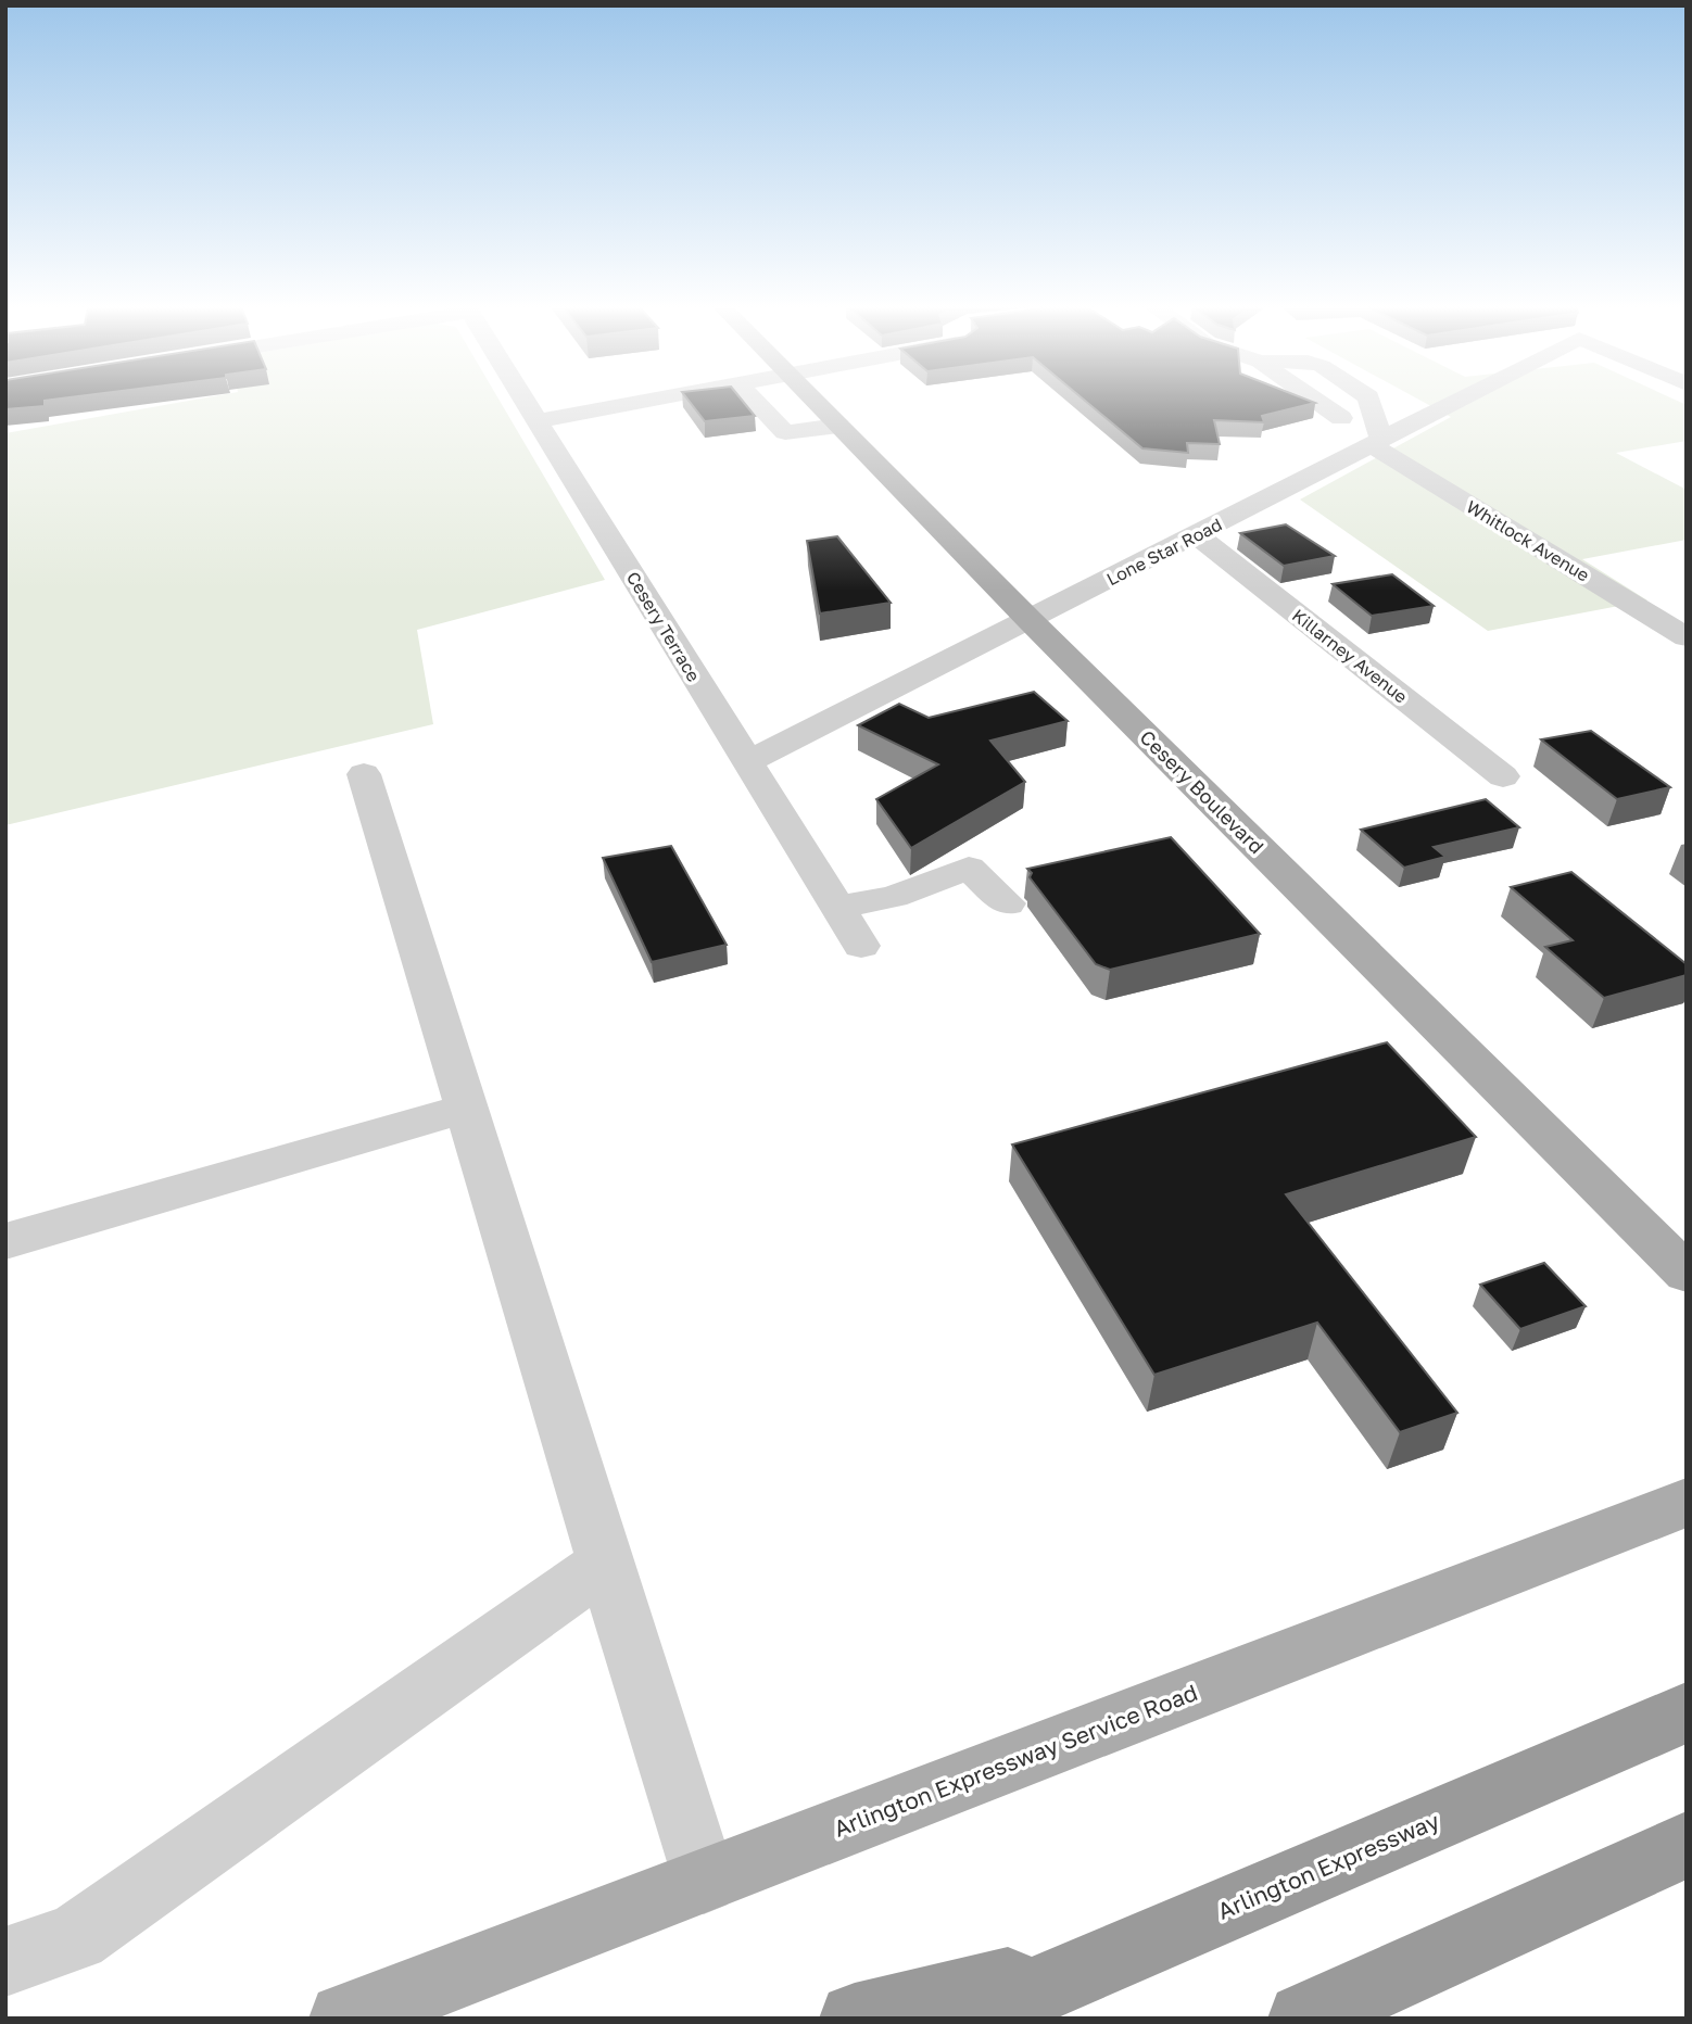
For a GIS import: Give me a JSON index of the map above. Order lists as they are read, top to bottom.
{
  "streets": {
    "highway": ["Arlington Expressway"],
    "main road": ["Cesery Boulevard", "Arlington Expressway Service Road"],
    "street": [
      "Whitlock Avenue",
      "Lone Star Road",
      "Cesery Terrace",
      "Killarney Avenue"
    ]
  },
  "crossings": [
    ["Whitlock Avenue", "Lone Star Road"],
    ["Lone Star Road", "Cesery Terrace"],
    ["Lone Star Road", "Killarney Avenue"],
    ["Lone Star Road", "Cesery Boulevard"]
  ]
}
